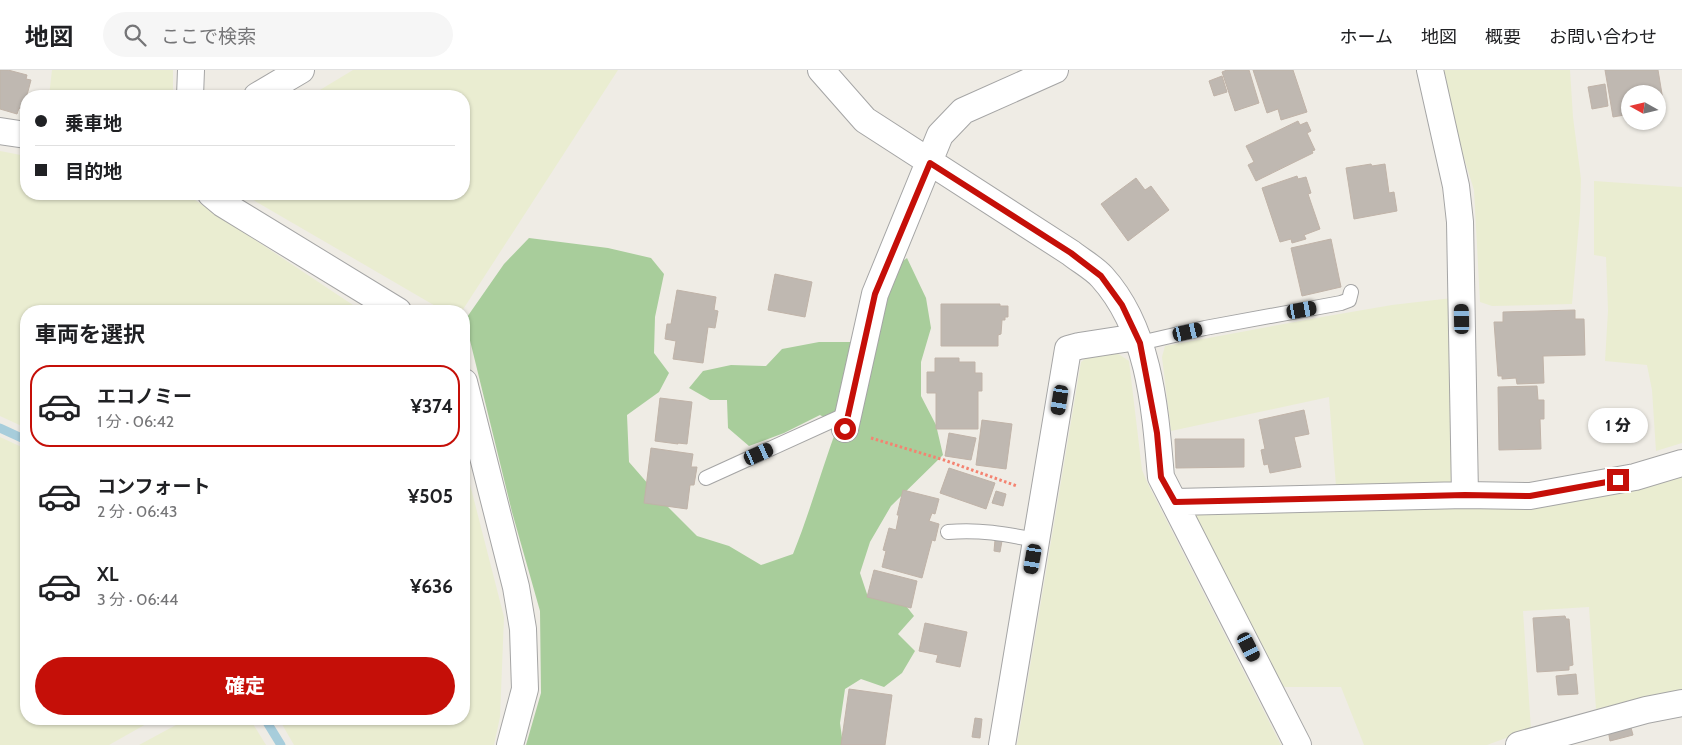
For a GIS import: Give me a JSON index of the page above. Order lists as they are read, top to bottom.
{
  "north": "left",
  "page": {
    "header": "地図",
    "search": "ここで検索",
    "nav": [
      "ホーム",
      "地図",
      "概要",
      "お問い合わせ"
    ],
    "banner": ["乗車地", "目的地"],
    "heading": "車両を選択",
    "list": [
      {
        "name": "エコノミー",
        "note": "1 分 · 06:42",
        "value": "¥374"
      },
      {
        "name": "コンフォート",
        "note": "2 分 · 06:43",
        "value": "¥505"
      },
      {
        "name": "XL",
        "note": "3 分 · 06:44",
        "value": "¥636"
      }
    ],
    "bubble": "1 分",
    "buttons": "確定"
  }
}
